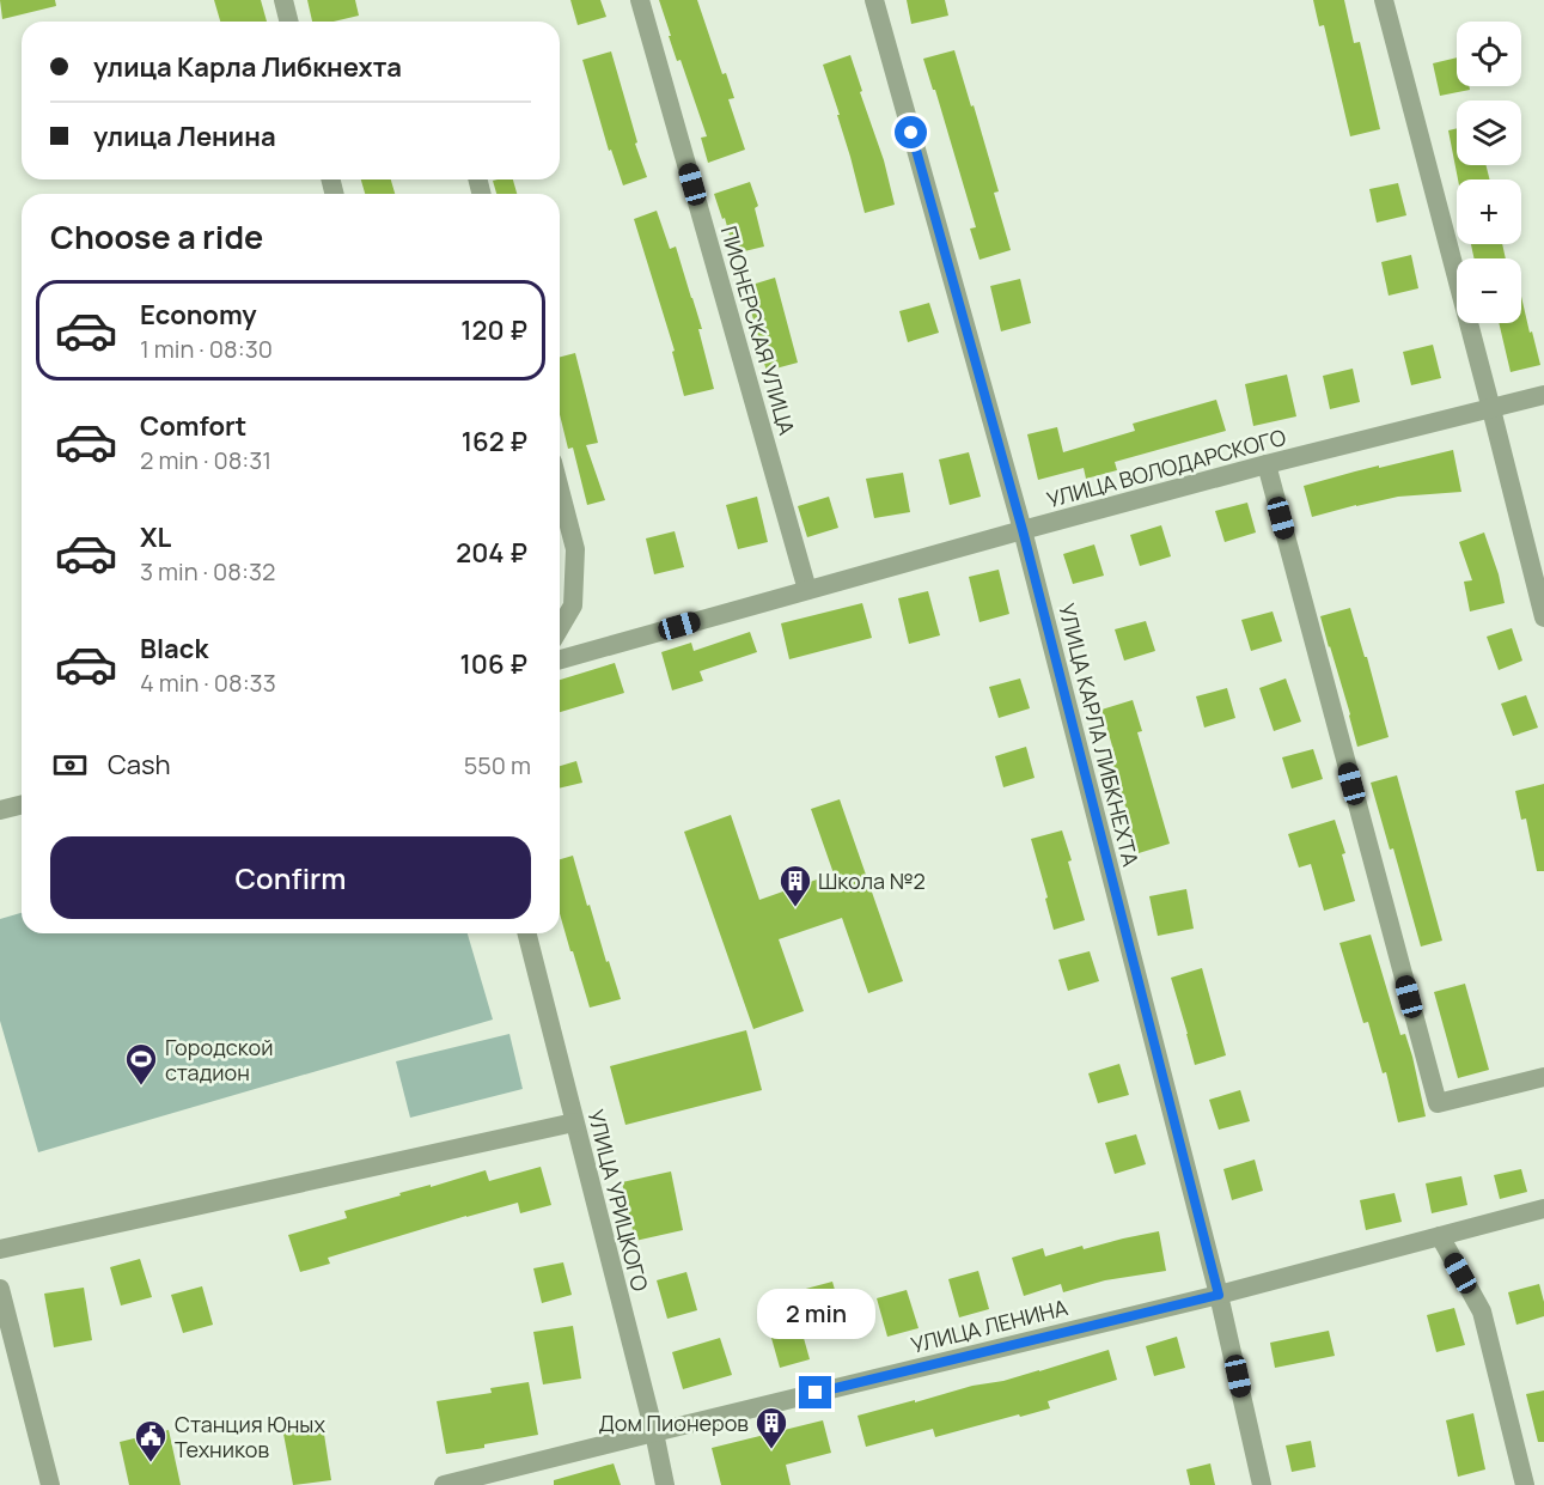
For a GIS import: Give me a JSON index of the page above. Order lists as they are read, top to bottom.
{
  "streets": {
    "street": [
      "ПИОНЕРСКАЯ УЛИЦА",
      "УЛИЦА ВОЛОДАРСКОГО",
      "УЛИЦА КАРЛА ЛИБКНЕХТА",
      "УЛИЦА УРИЦКОГО",
      "УЛИЦА ЛЕНИНА"
    ]
  },
  "crossings": [
    ["ПИОНЕРСКАЯ УЛИЦА", "УЛИЦА ВОЛОДАРСКОГО"],
    ["УЛИЦА ВОЛОДАРСКОГО", "УЛИЦА КАРЛА ЛИБКНЕХТА"],
    ["УЛИЦА КАРЛА ЛИБКНЕХТА", "УЛИЦА ЛЕНИНА"],
    ["УЛИЦА УРИЦКОГО", "УЛИЦА ЛЕНИНА"]
  ],
  "places": {
    "building": ["Школа №2", "Дом Пионеров"],
    "sports": ["Городской стадион"],
    "public building": ["Станция Юных Техников"]
  },
  "page": {
    "map_buttons": ["+", "−"],
    "banner": ["улица Карла Либкнехта", "улица Ленина"],
    "heading": "Choose a ride",
    "list": [
      {
        "name": "Economy",
        "note": "1 min · 08:30",
        "value": "120 ₽"
      },
      {
        "name": "Comfort",
        "note": "2 min · 08:31",
        "value": "162 ₽"
      },
      {
        "name": "XL",
        "note": "3 min · 08:32",
        "value": "204 ₽"
      },
      {
        "name": "Black",
        "note": "4 min · 08:33",
        "value": "106 ₽"
      }
    ],
    "pay": ["Cash", "550 m"],
    "buttons": "Confirm",
    "bubble": "2 min"
  }
}
